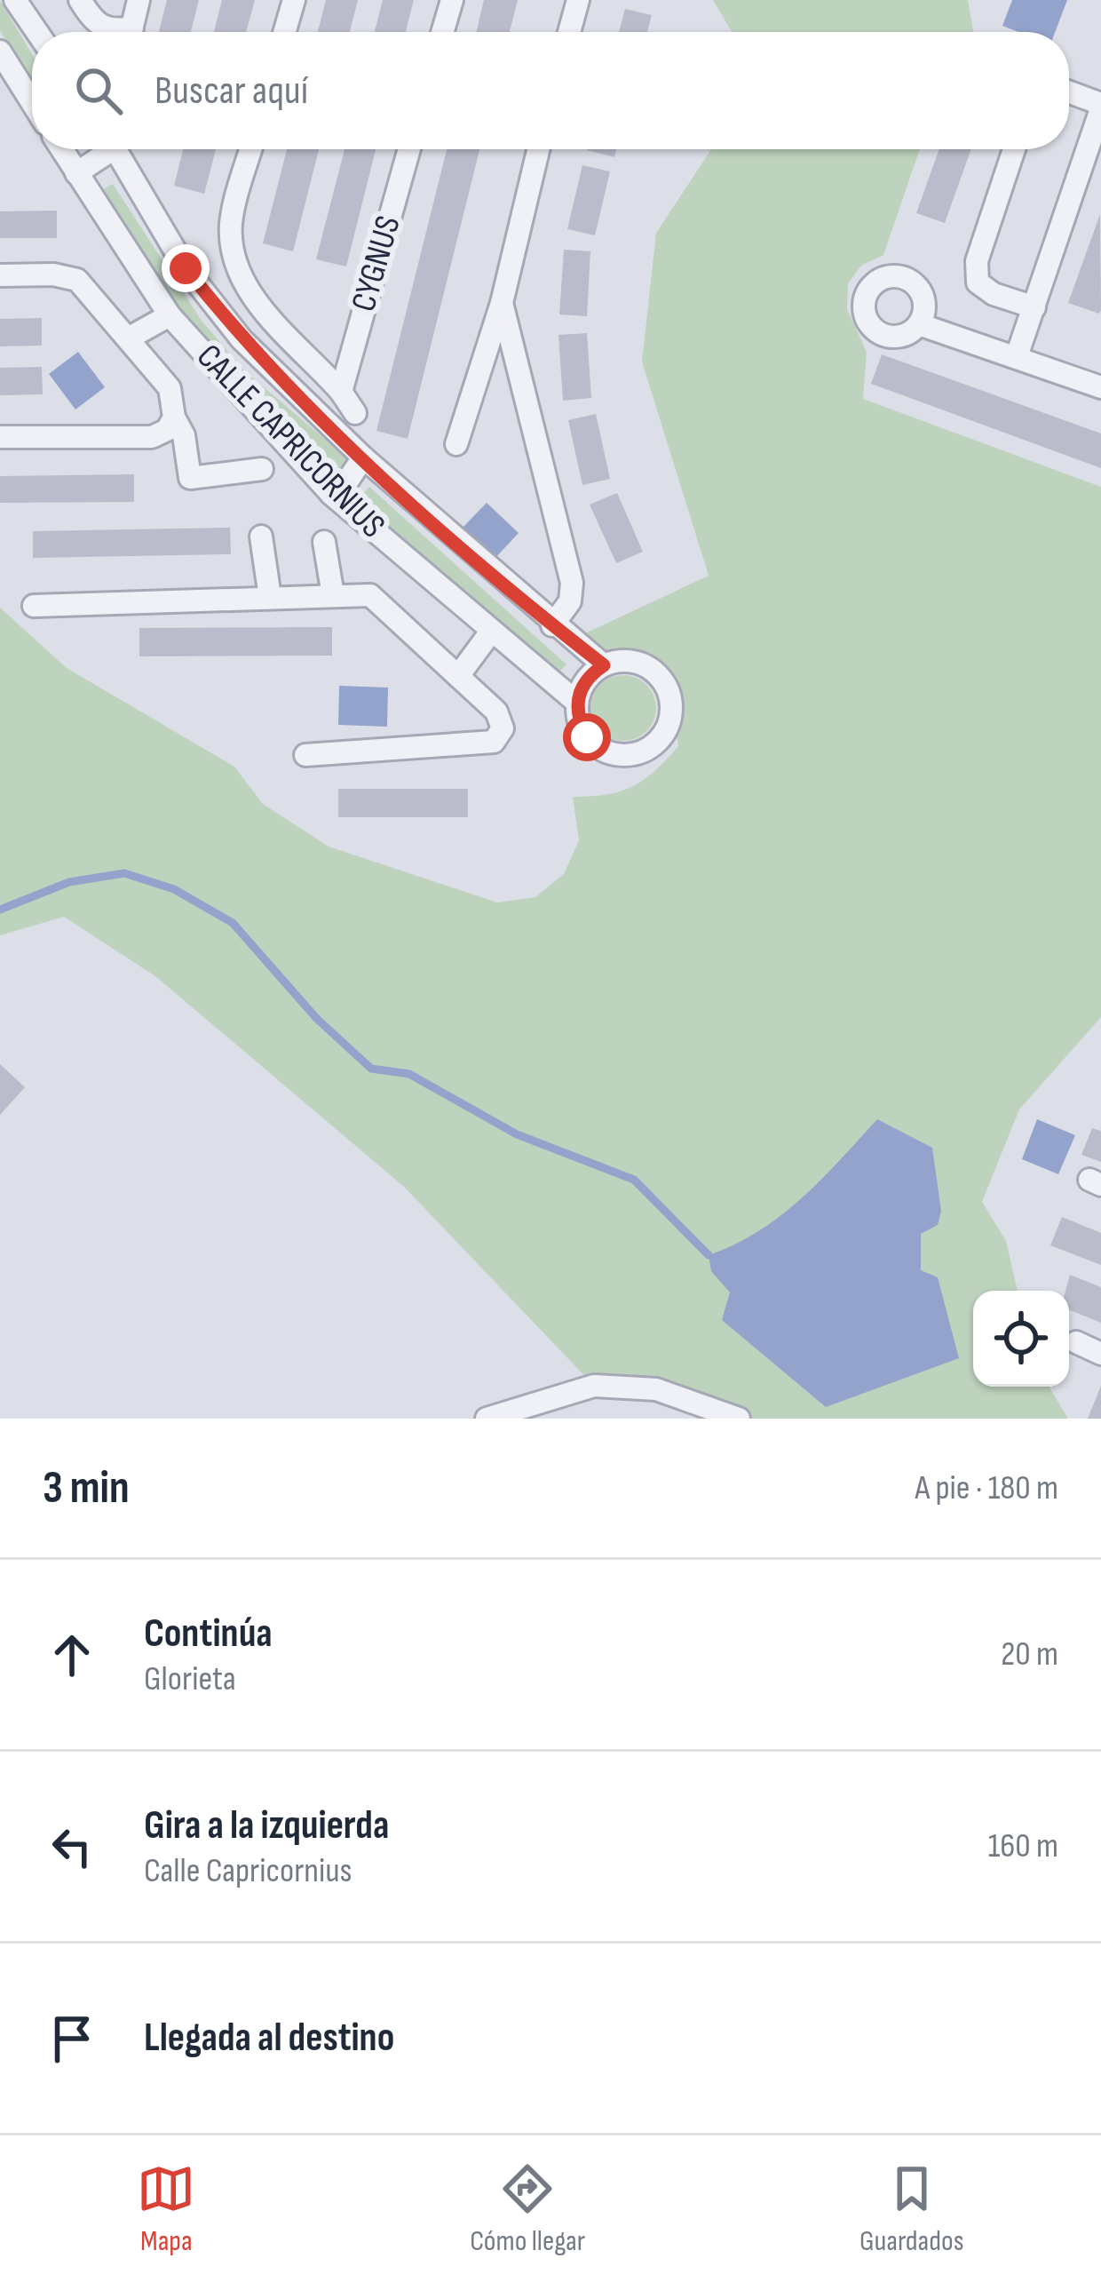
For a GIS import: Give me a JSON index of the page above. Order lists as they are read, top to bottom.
{
  "streets": {
    "street": ["CYGNUS", "CALLE CAPRICORNIUS"]
  },
  "page": {
    "search": "Buscar aquí",
    "heading": ["3 min", "A pie · 180 m"],
    "list": [
      ["Continúa", "Glorieta", "20 m"],
      ["Gira a la izquierda", "Calle Capricornius", "160 m"],
      "Llegada al destino"
    ],
    "nav": ["Mapa", "Cómo llegar", "Guardados"]
  }
}
